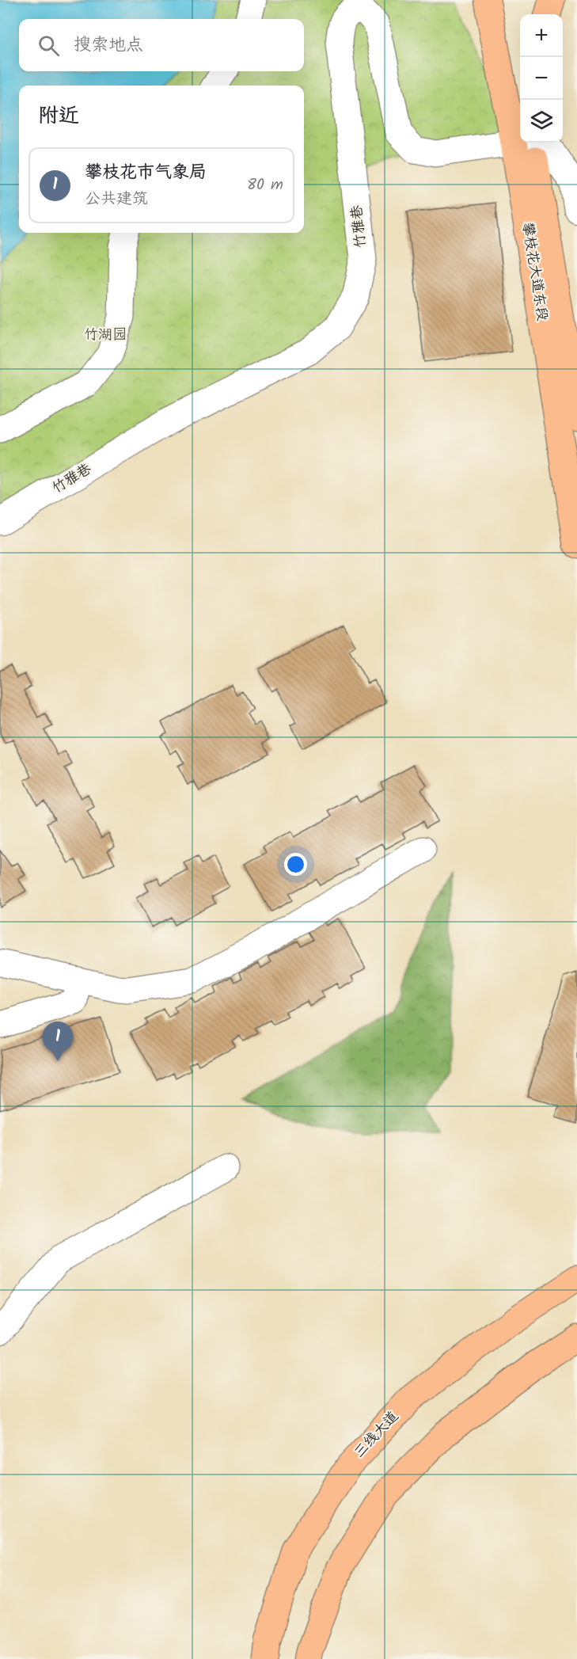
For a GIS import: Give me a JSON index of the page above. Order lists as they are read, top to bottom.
{
  "streets": {
    "main road": ["攀枝花大道东段", "三线大道"],
    "street": ["竹雅巷"]
  },
  "parks": ["竹湖园"],
  "page": {
    "map_buttons": ["+", "−"],
    "search": "搜索地点",
    "heading": "附近",
    "list": [
      {
        "mark": "1",
        "name": "攀枝花市气象局",
        "note": "公共建筑",
        "value": "80 m"
      }
    ],
    "pins": "1"
  }
}
